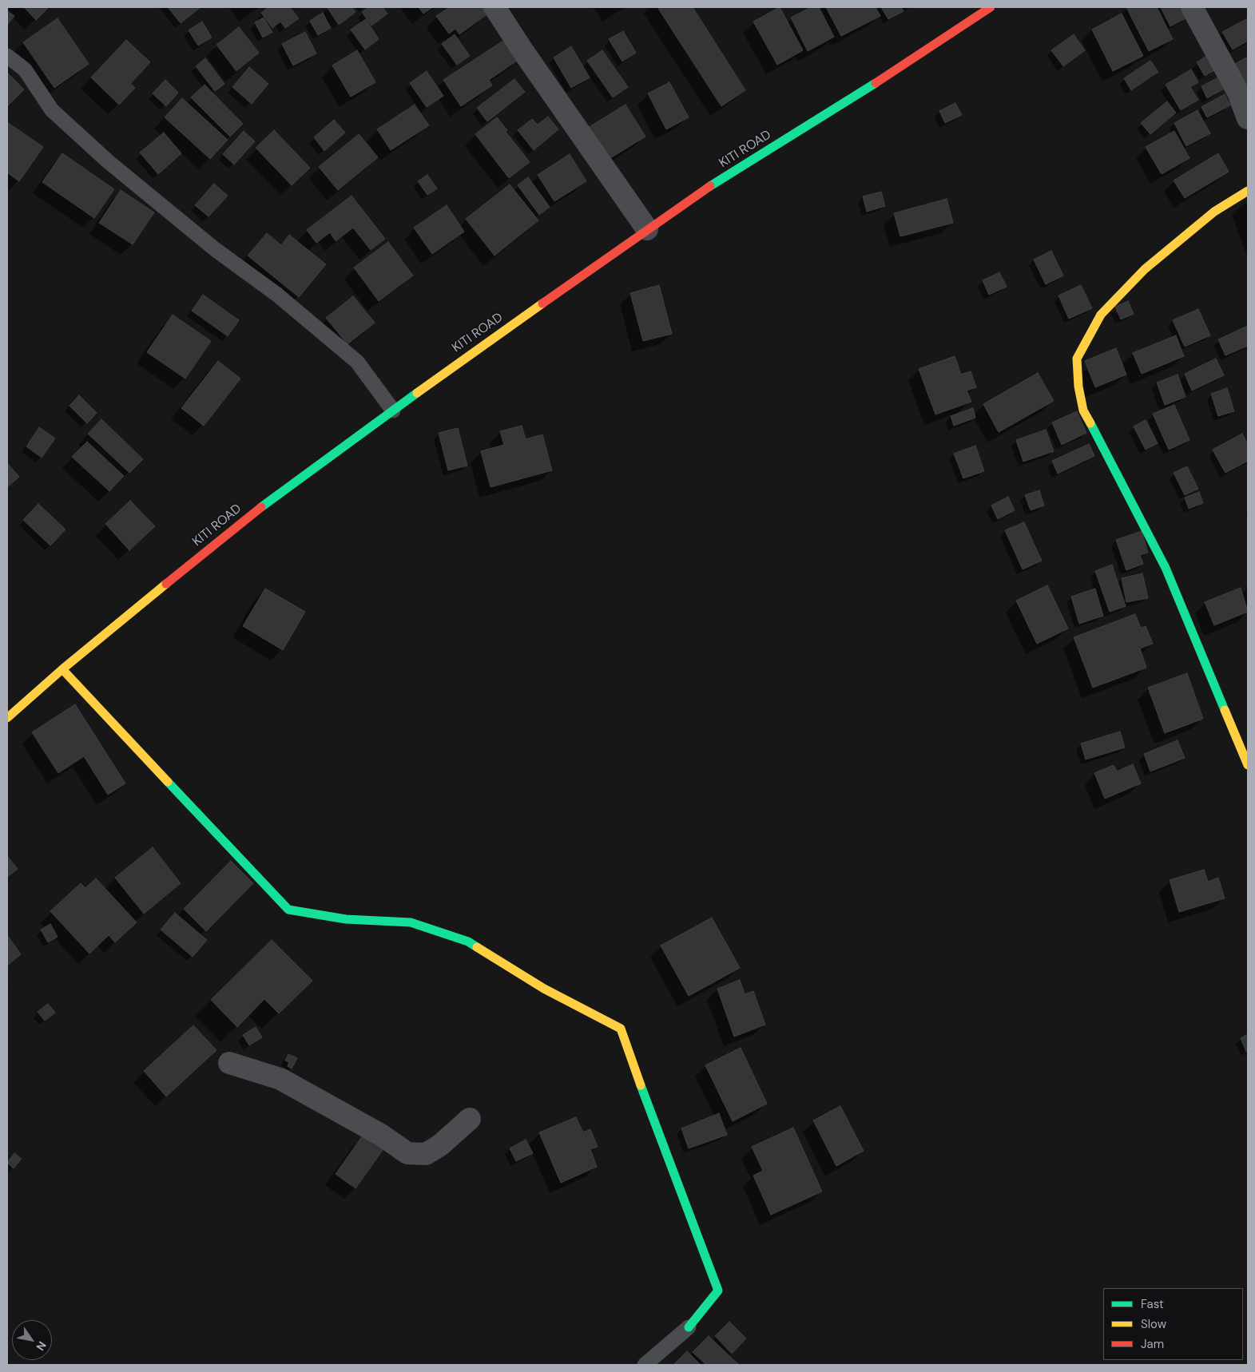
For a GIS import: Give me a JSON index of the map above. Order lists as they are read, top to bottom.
{
  "streets": {
    "street": ["KITI ROAD"]
  },
  "legend": ["Fast", "Slow", "Jam"],
  "north": "bottom right"
}
